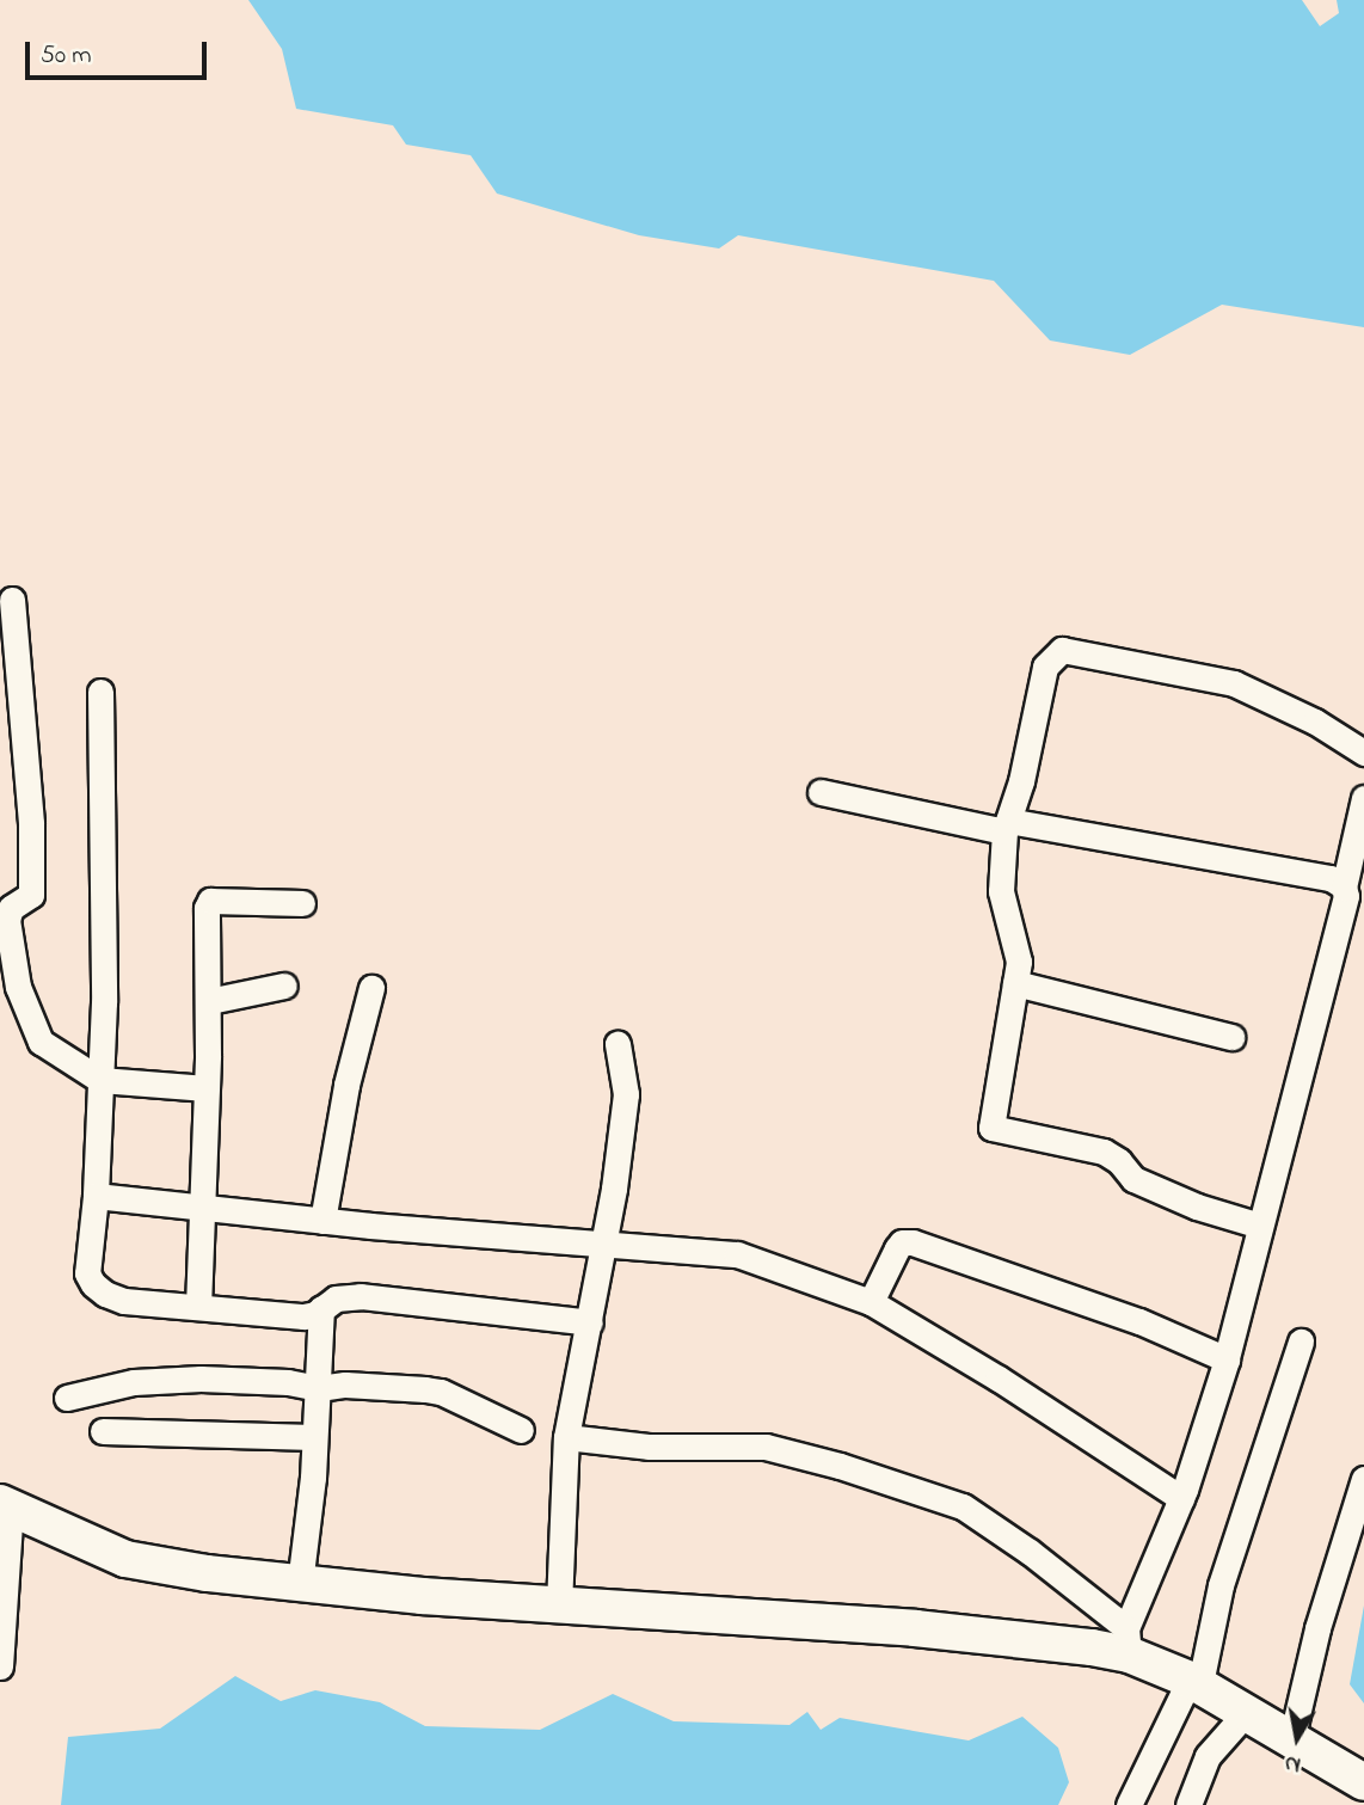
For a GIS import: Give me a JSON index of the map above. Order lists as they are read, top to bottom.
{
  "scale_bar": "50 m",
  "north": "bottom"
}
